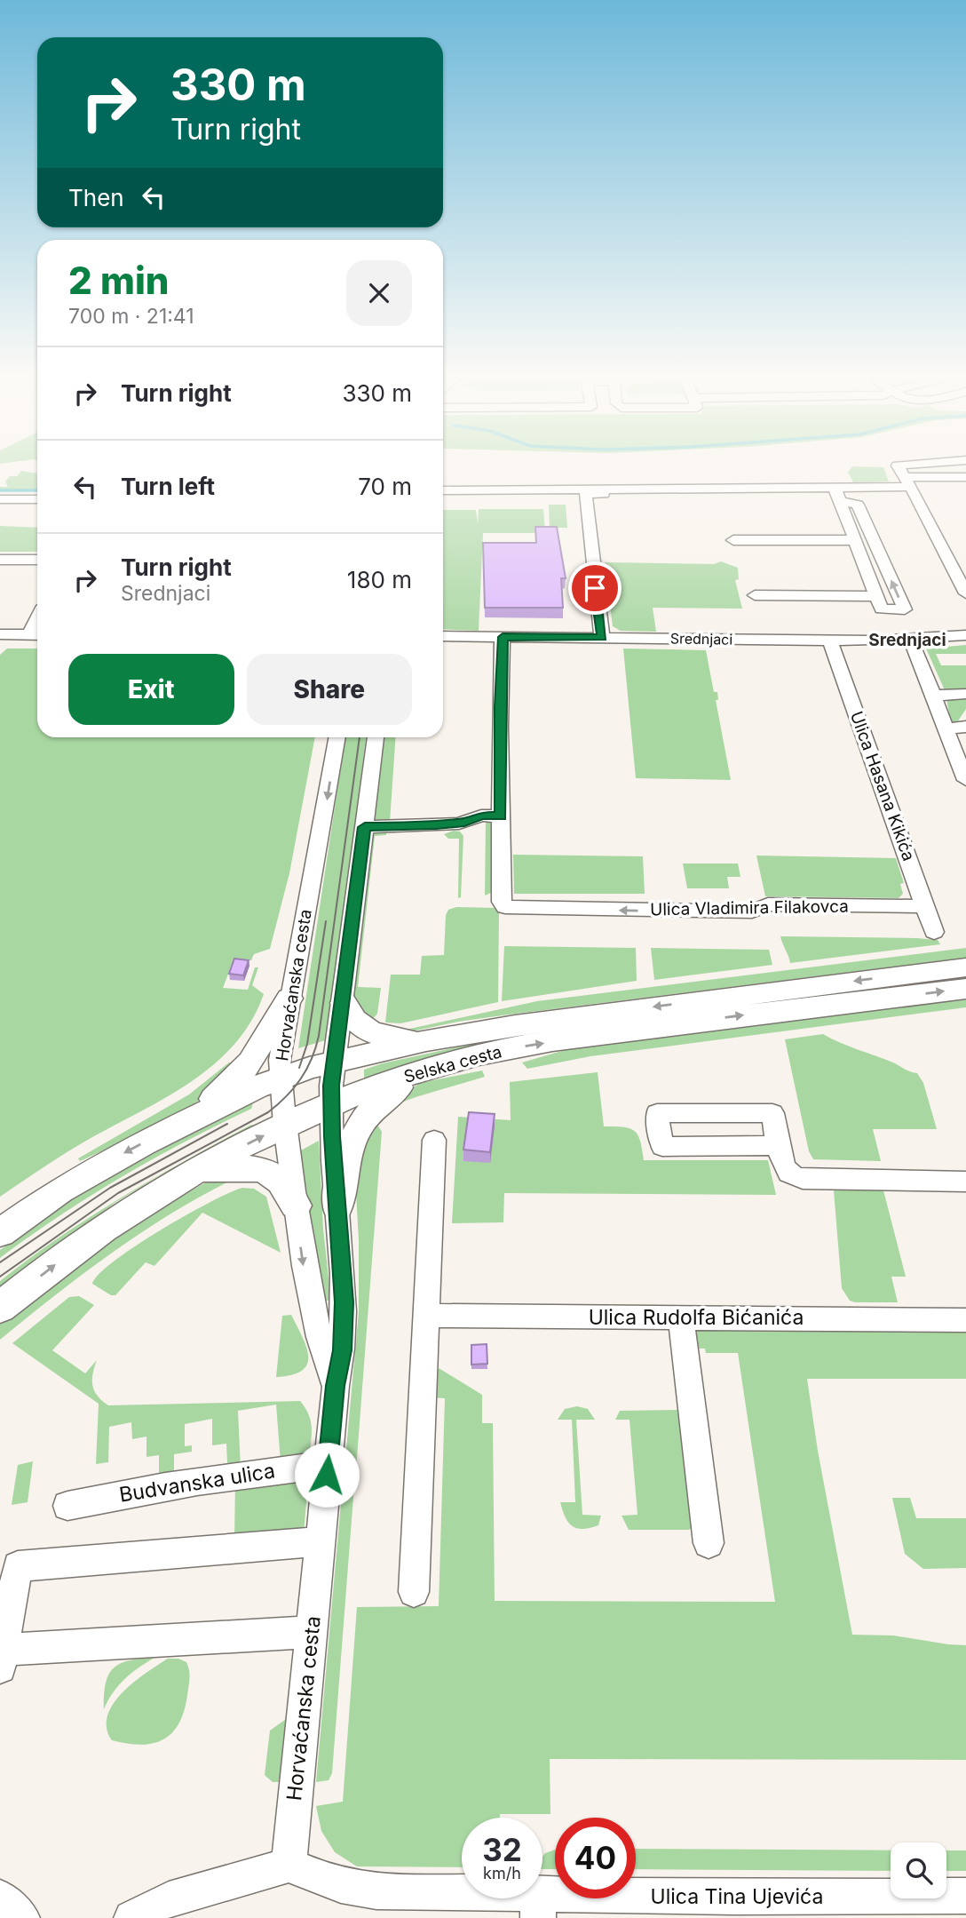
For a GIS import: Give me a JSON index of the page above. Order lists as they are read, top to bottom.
{
  "streets": {
    "main road": ["Selska cesta"],
    "street": [
      "Srednjaci",
      "Ulica Hasana Kikića",
      "Ulica Vladimira Filakovca",
      "Horvaćanska cesta",
      "Ulica Rudolfa Bićanića",
      "Budvanska ulica",
      "Ulica Tina Ujevića"
    ]
  },
  "crossings": [
    ["Srednjaci", "Ulica Hasana Kikića"],
    ["Ulica Hasana Kikića", "Ulica Vladimira Filakovca"],
    ["Horvaćanska cesta", "Selska cesta"],
    ["Horvaćanska cesta", "Budvanska ulica"],
    ["Horvaćanska cesta", "Ulica Tina Ujevića"]
  ],
  "one_way": ["Ulica Vladimira Filakovca"],
  "districts": ["Srednjaci"],
  "page": {
    "turn": ["330 m", "Turn right"],
    "then": "Then",
    "heading": ["2 min", "700 m · 21:41"],
    "list": [
      {
        "name": "Turn right",
        "value": "330 m"
      },
      {
        "name": "Turn left",
        "value": "70 m"
      },
      {
        "name": "Turn right",
        "note": "Srednjaci",
        "value": "180 m"
      }
    ],
    "buttons": ["Exit", "Share"],
    "speed": "32 km/h",
    "limit": "40"
  }
}
